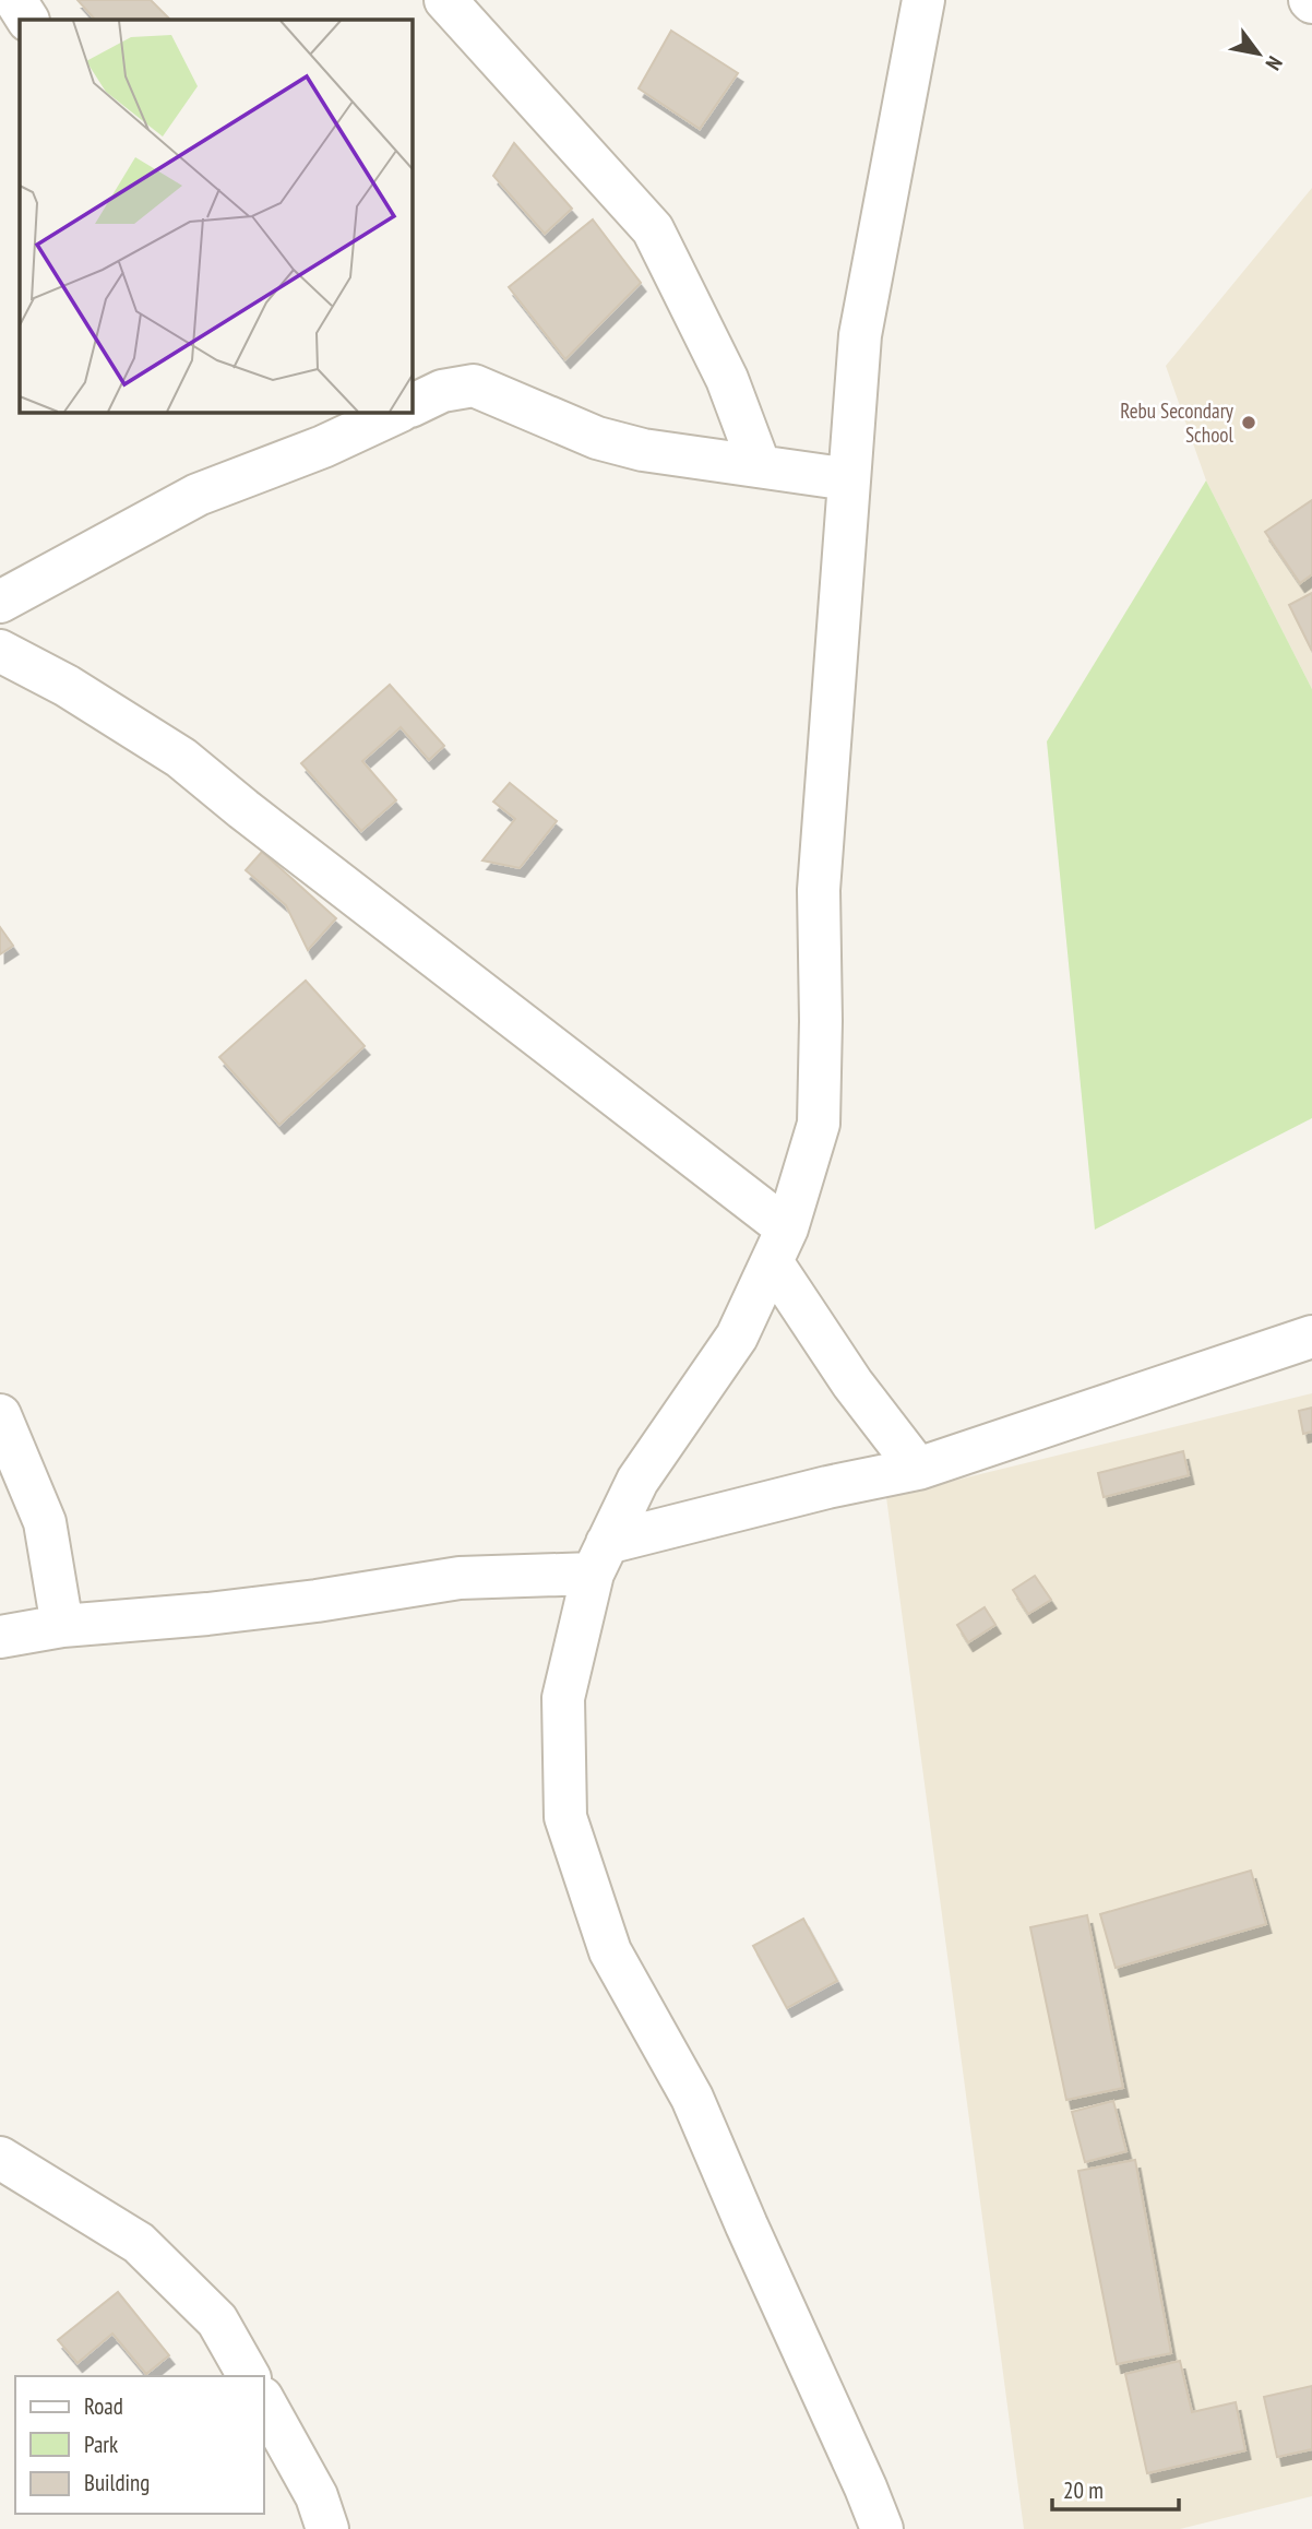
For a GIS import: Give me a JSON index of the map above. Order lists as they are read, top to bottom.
{
  "places": ["Rebu Secondary School"],
  "legend": ["Road", "Park", "Building"],
  "scale_bar": "20 m",
  "north": "bottom right"
}
